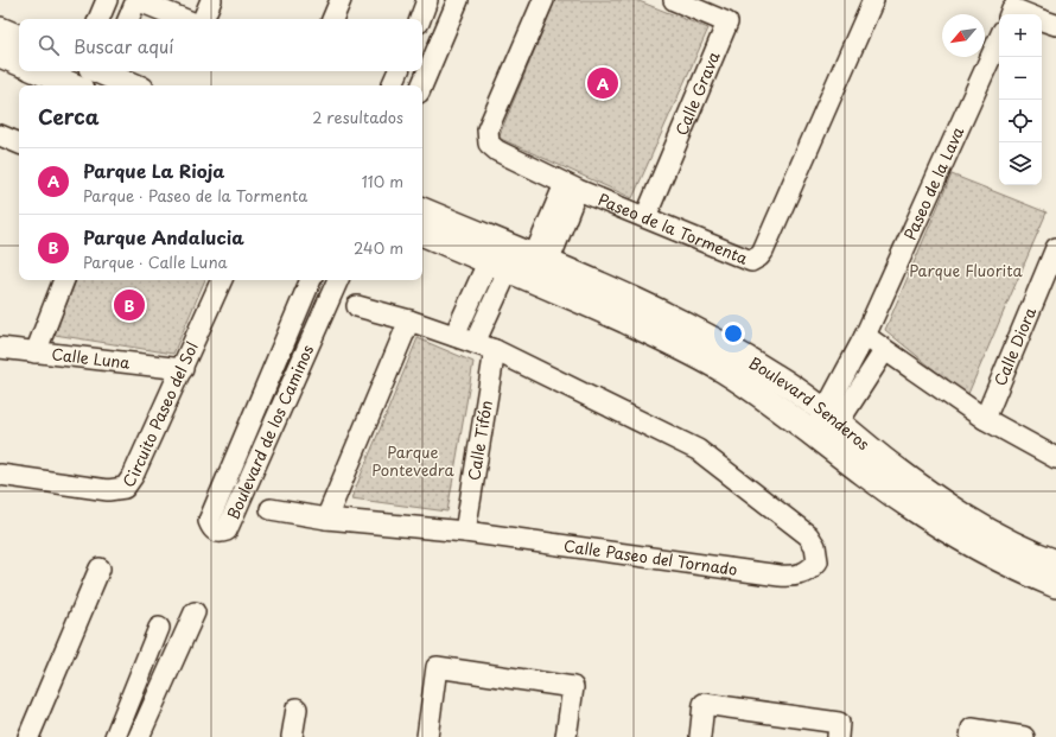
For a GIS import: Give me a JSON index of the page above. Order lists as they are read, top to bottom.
{
  "streets": {
    "main road": ["Boulevard Senderos"],
    "street": [
      "Calle Grava",
      "Paseo de la Lava",
      "Paseo de la Tormenta",
      "Calle Diora",
      "Calle Luna",
      "Circuito Paseo del Sol",
      "Boulevard de los Caminos",
      "Calle Tifón",
      "Calle Paseo del Tornado"
    ]
  },
  "crossings": [
    ["Calle Grava", "Paseo de la Tormenta"],
    ["Paseo de la Lava", "Boulevard Senderos"],
    ["Paseo de la Tormenta", "Boulevard Senderos"],
    ["Calle Luna", "Circuito Paseo del Sol"],
    ["Calle Tifón", "Calle Paseo del Tornado"]
  ],
  "parks": ["Parque Fluorita", "Parque Pontevedra"],
  "north": "bottom left",
  "page": {
    "map_buttons": ["+", "−"],
    "search": "Buscar aquí",
    "pins": ["A", "B"],
    "heading": ["Cerca", "2 resultados"],
    "list": [
      {
        "mark": "A",
        "name": "Parque La Rioja",
        "note": "Parque · Paseo de la Tormenta",
        "value": "110 m"
      },
      {
        "mark": "B",
        "name": "Parque Andalucia",
        "note": "Parque · Calle Luna",
        "value": "240 m"
      }
    ]
  }
}
